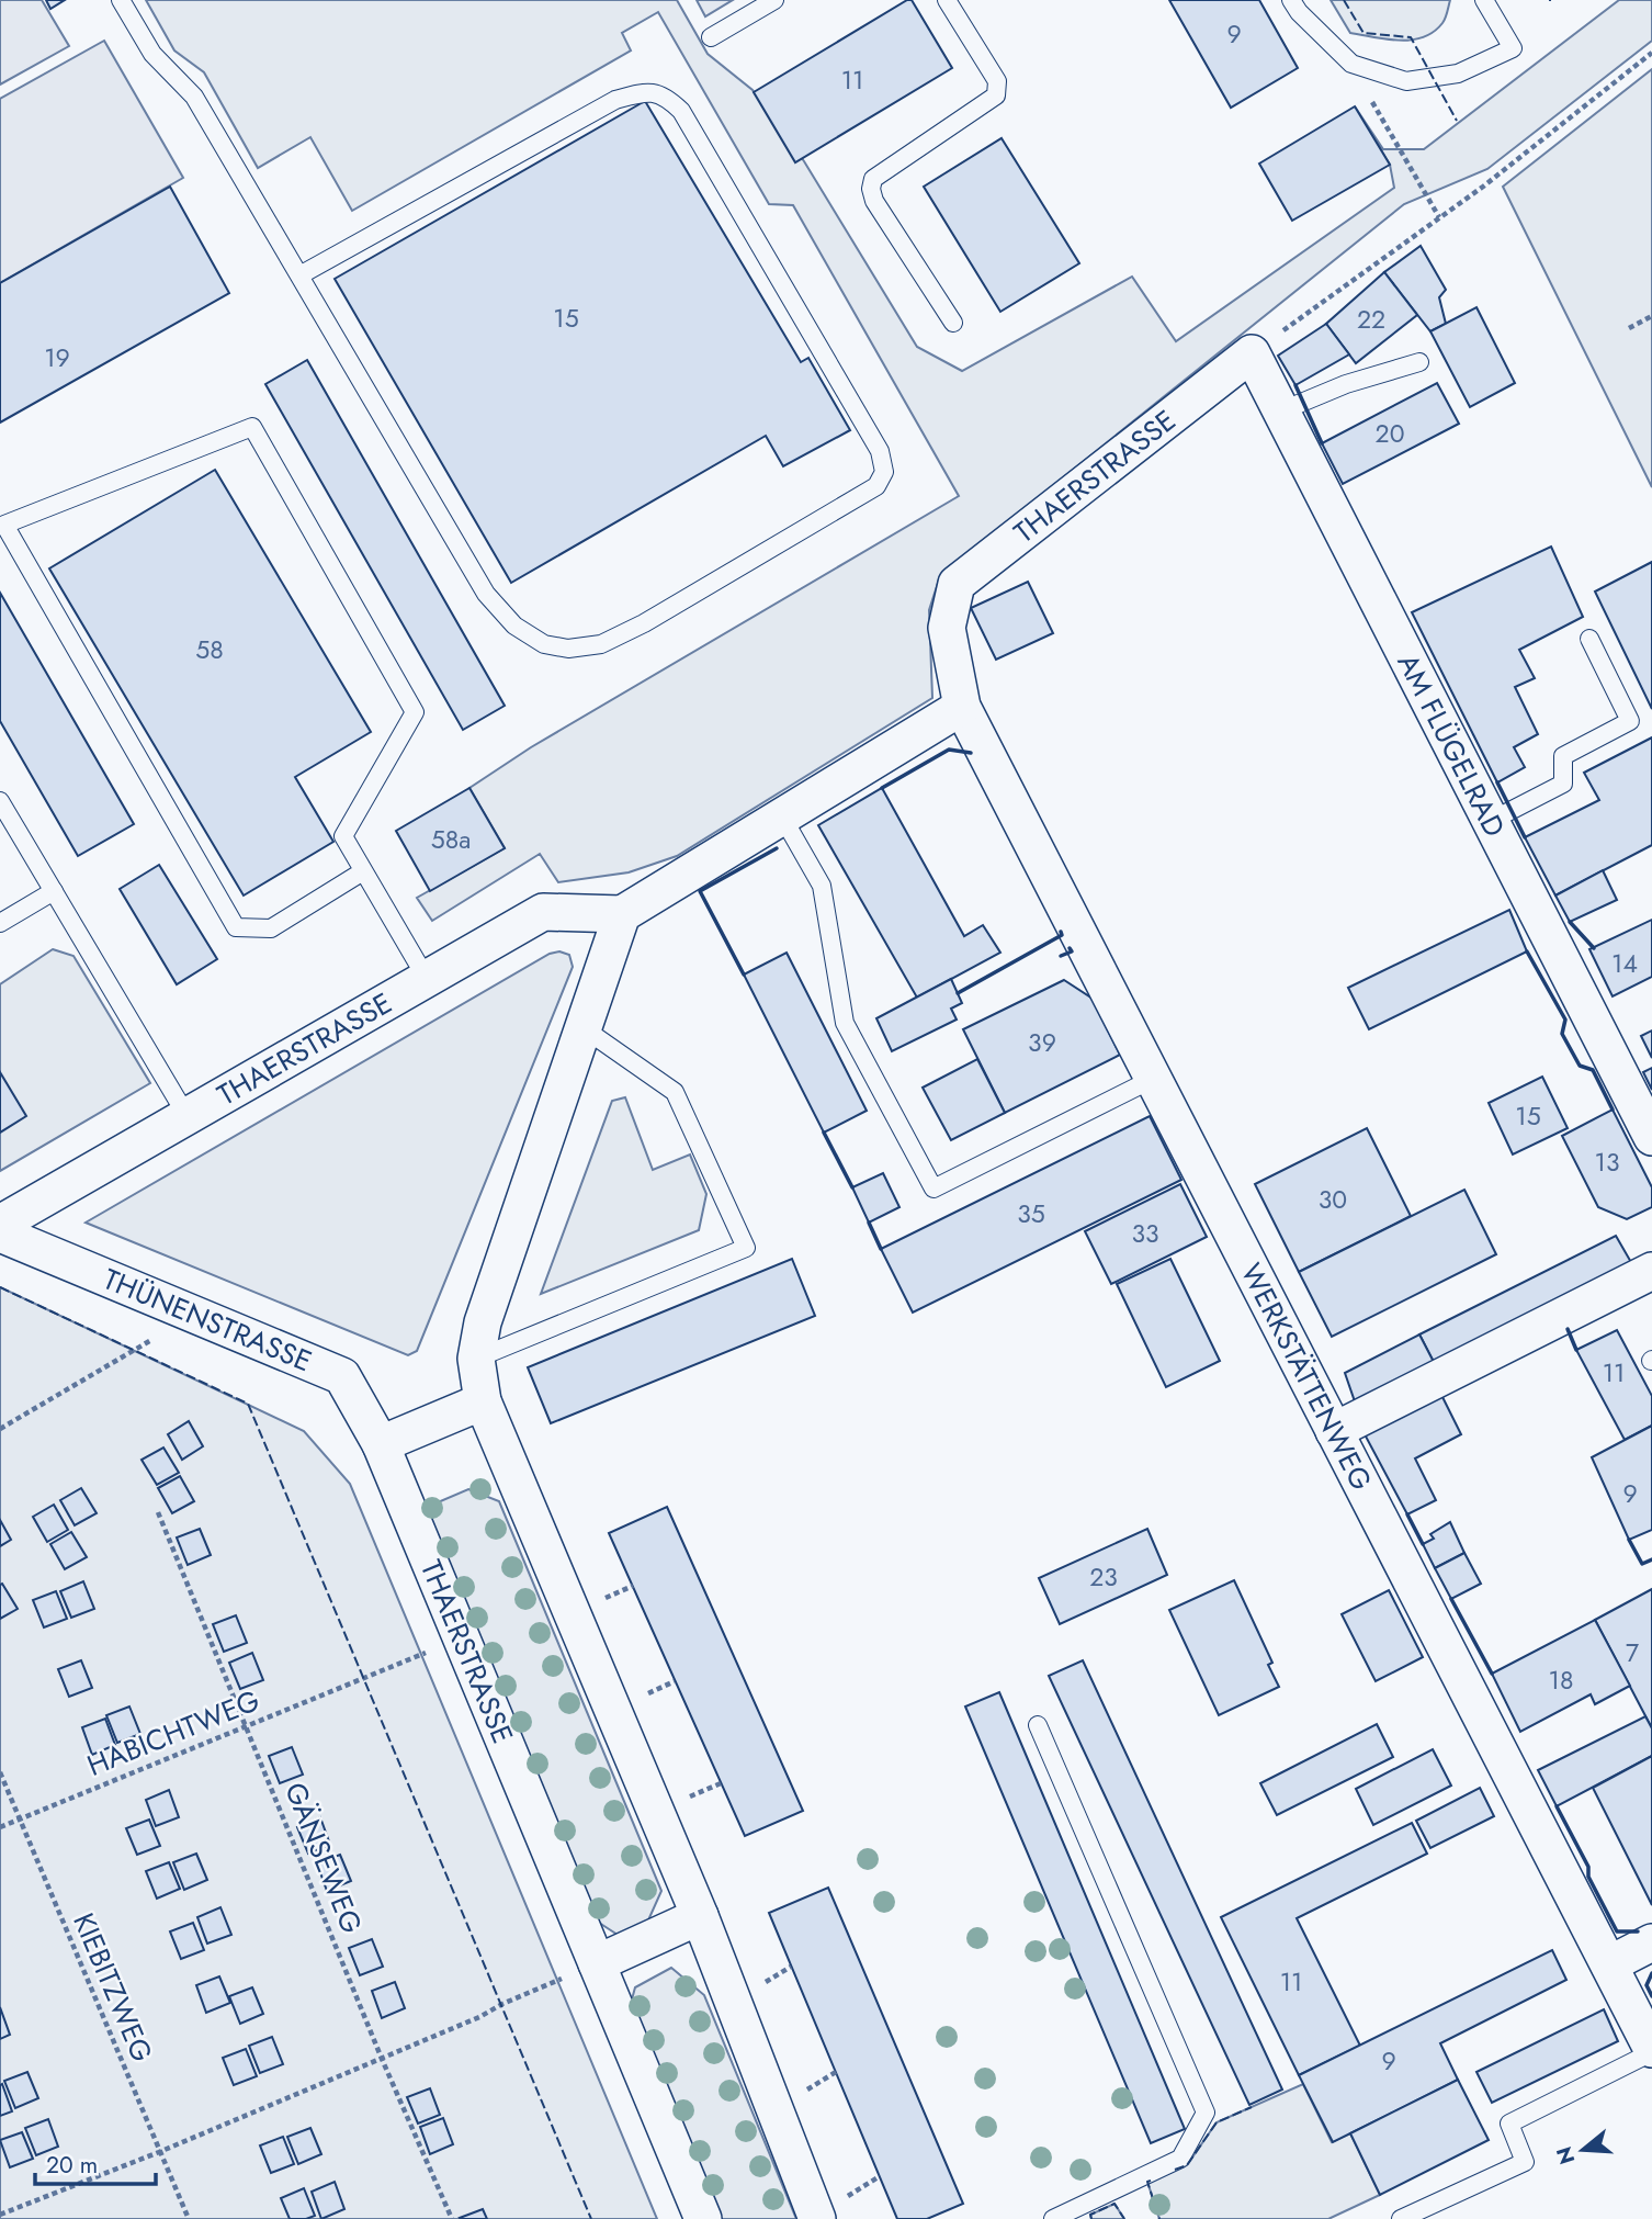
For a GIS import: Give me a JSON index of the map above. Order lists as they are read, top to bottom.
{
  "streets": {
    "street": [
      "THAERSTRASSE",
      "AM FLÜGELRAD",
      "THÜNENSTRASSE",
      "WERKSTÄTTENWEG"
    ],
    "path": ["HABICHTWEG", "GÄNSEWEG", "KIEBITZWEG"]
  },
  "crossings": [
    ["THAERSTRASSE", "AM FLÜGELRAD"],
    ["THAERSTRASSE", "THÜNENSTRASSE"],
    ["THAERSTRASSE", "WERKSTÄTTENWEG"],
    ["THAERSTRASSE", "HABICHTWEG"],
    ["HABICHTWEG", "GÄNSEWEG"],
    ["HABICHTWEG", "KIEBITZWEG"]
  ],
  "house_numbers": [
    "9",
    "11",
    "15",
    "22",
    "19",
    "20",
    "58",
    "58a",
    "14",
    "39",
    "15",
    "13",
    "30",
    "35",
    "33",
    "11",
    "9",
    "23",
    "7",
    "18",
    "11",
    "9"
  ],
  "scale_bar": "20 m",
  "north": "left"
}
